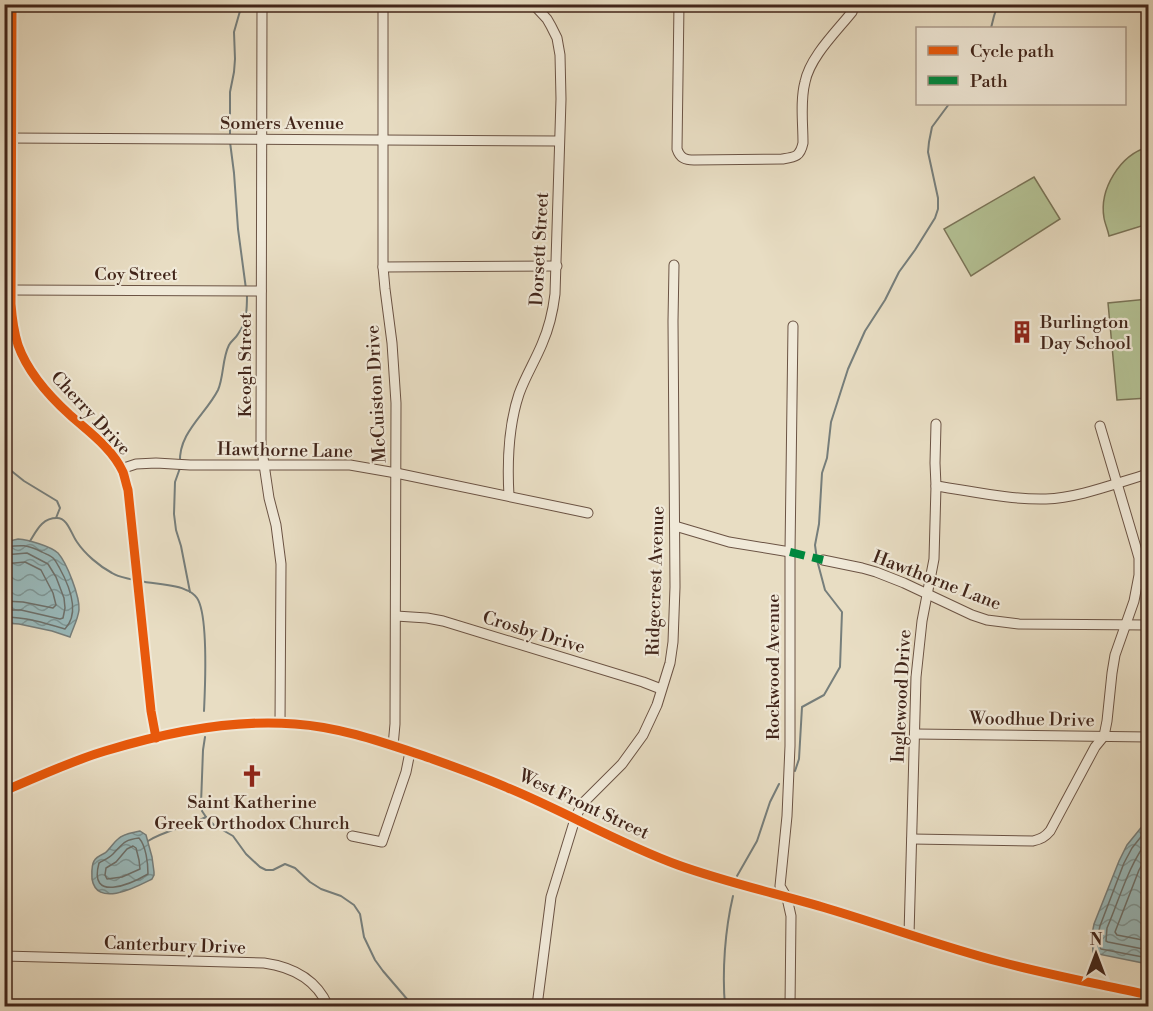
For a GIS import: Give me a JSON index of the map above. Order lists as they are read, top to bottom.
{
  "streets": {
    "street": [
      "Somers Avenue",
      "Dorsett Street",
      "Coy Street",
      "Keogh Street",
      "McCuiston Drive",
      "Cherry Drive",
      "Hawthorne Lane",
      "Ridgecrest Avenue",
      "Crosby Drive",
      "Rockwood Avenue",
      "Inglewood Drive",
      "Woodhue Drive",
      "West Front Street",
      "Canterbury Drive"
    ]
  },
  "crossings": [
    ["Somers Avenue", "Dorsett Street"],
    ["Somers Avenue", "Keogh Street"],
    ["Somers Avenue", "McCuiston Drive"],
    ["Somers Avenue", "Cherry Drive"],
    ["Dorsett Street", "Hawthorne Lane"],
    ["Coy Street", "Keogh Street"],
    ["Coy Street", "Cherry Drive"],
    ["Keogh Street", "Hawthorne Lane"],
    ["Keogh Street", "West Front Street"],
    ["McCuiston Drive", "Hawthorne Lane"],
    ["McCuiston Drive", "Crosby Drive"],
    ["McCuiston Drive", "West Front Street"],
    ["Cherry Drive", "Hawthorne Lane"],
    ["Cherry Drive", "West Front Street"],
    ["Hawthorne Lane", "Inglewood Drive"],
    ["Ridgecrest Avenue", "Crosby Drive"],
    ["Ridgecrest Avenue", "West Front Street"],
    ["Rockwood Avenue", "West Front Street"],
    ["Inglewood Drive", "Woodhue Drive"],
    ["Inglewood Drive", "West Front Street"]
  ],
  "places": {
    "building": ["Burlington Day School"],
    "church": ["Saint Katherine Greek Orthodox Church"]
  },
  "legend": ["Cycle path", "Path"],
  "north": "top"
}
